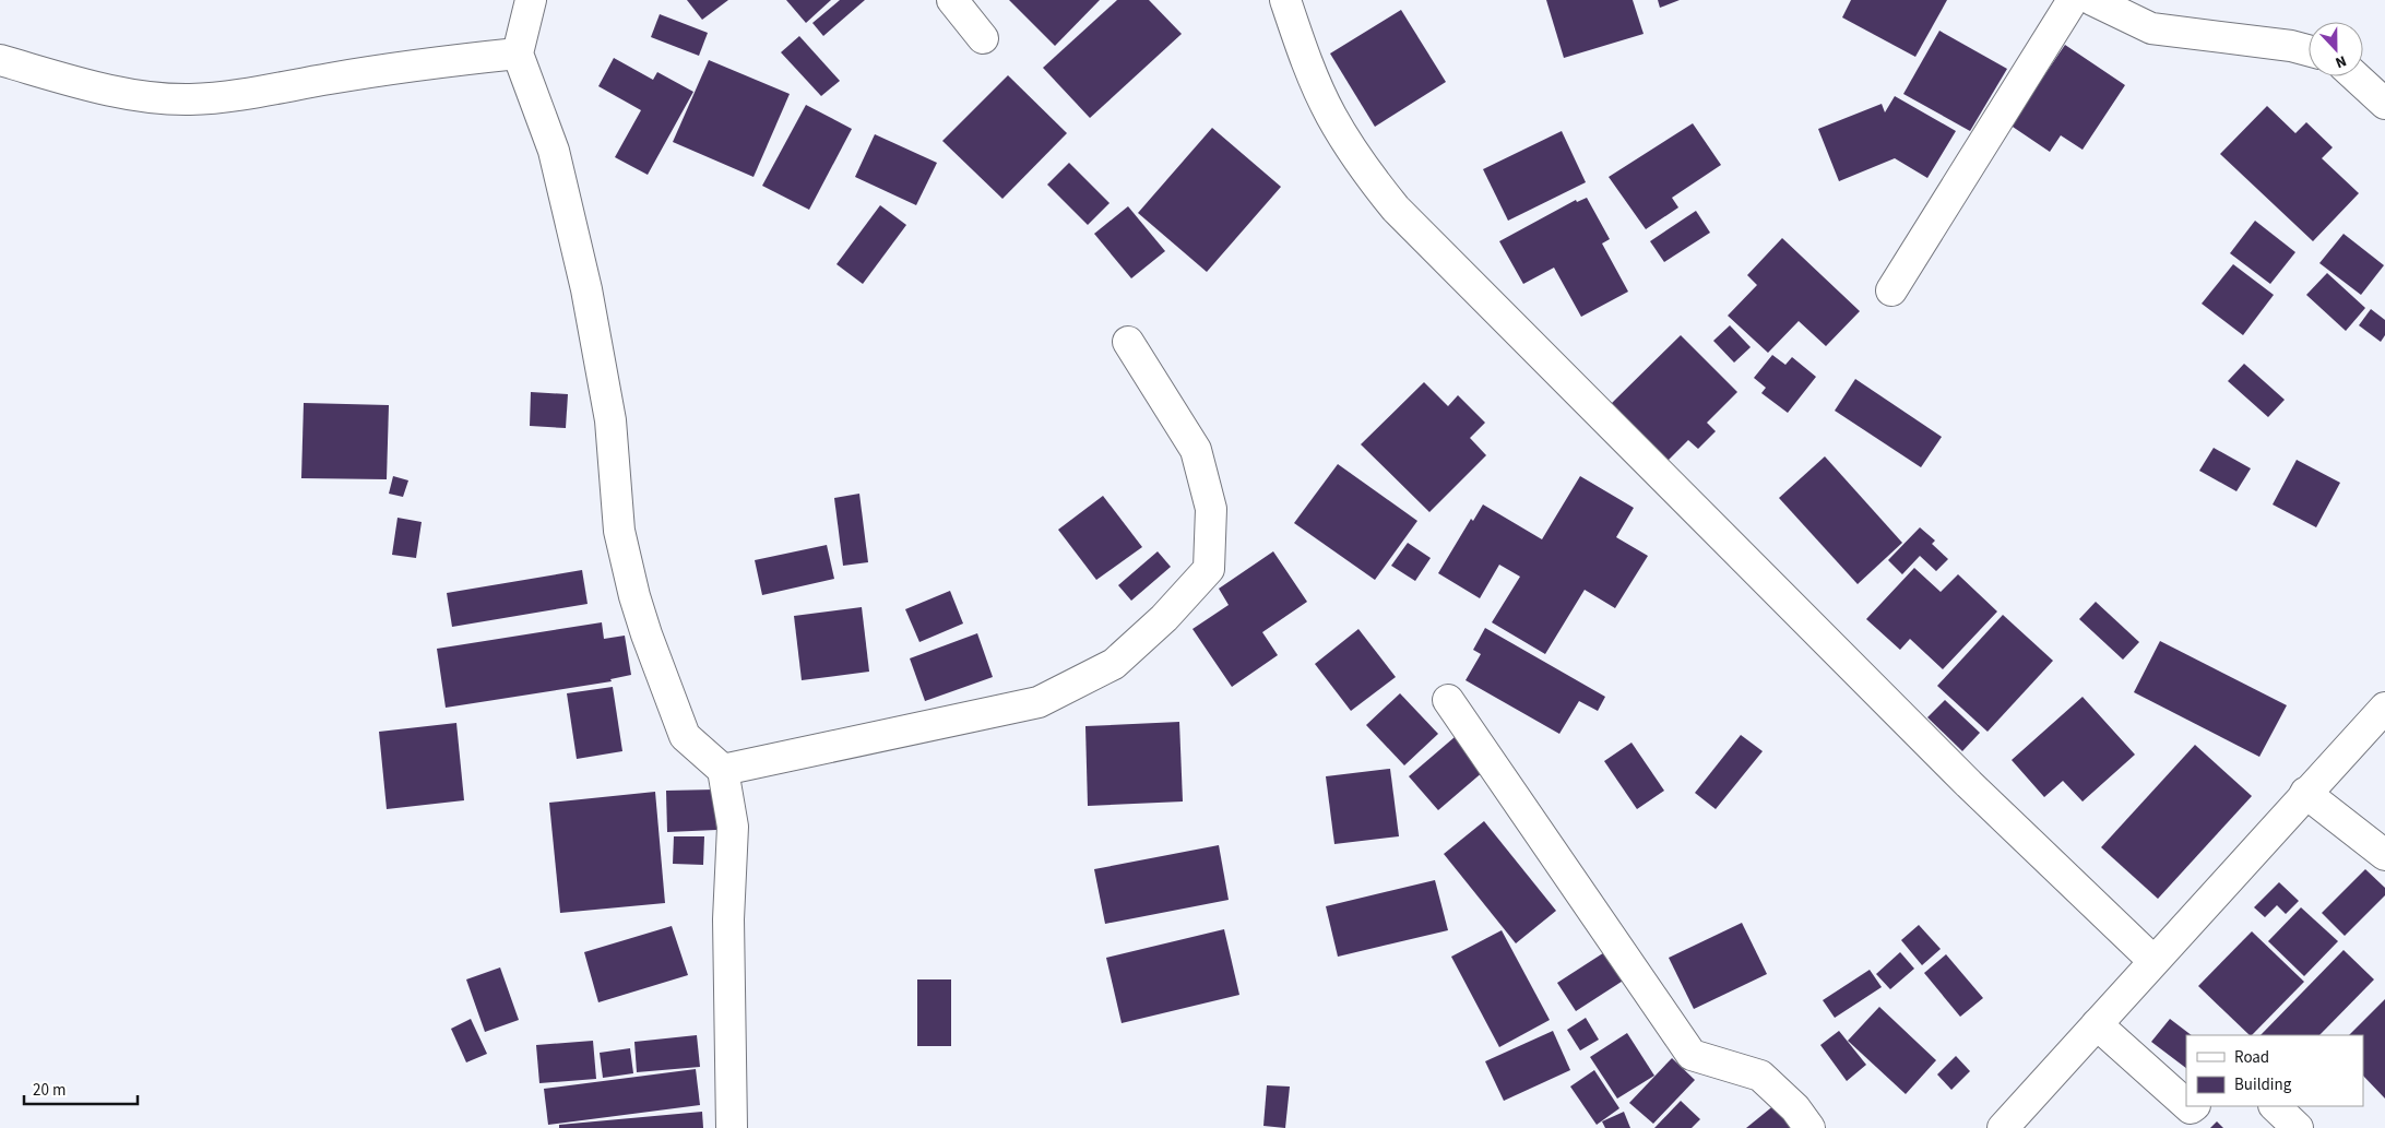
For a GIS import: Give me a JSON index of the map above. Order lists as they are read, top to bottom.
{
  "legend": ["Road", "Building"],
  "scale_bar": "20 m",
  "north": "bottom"
}
